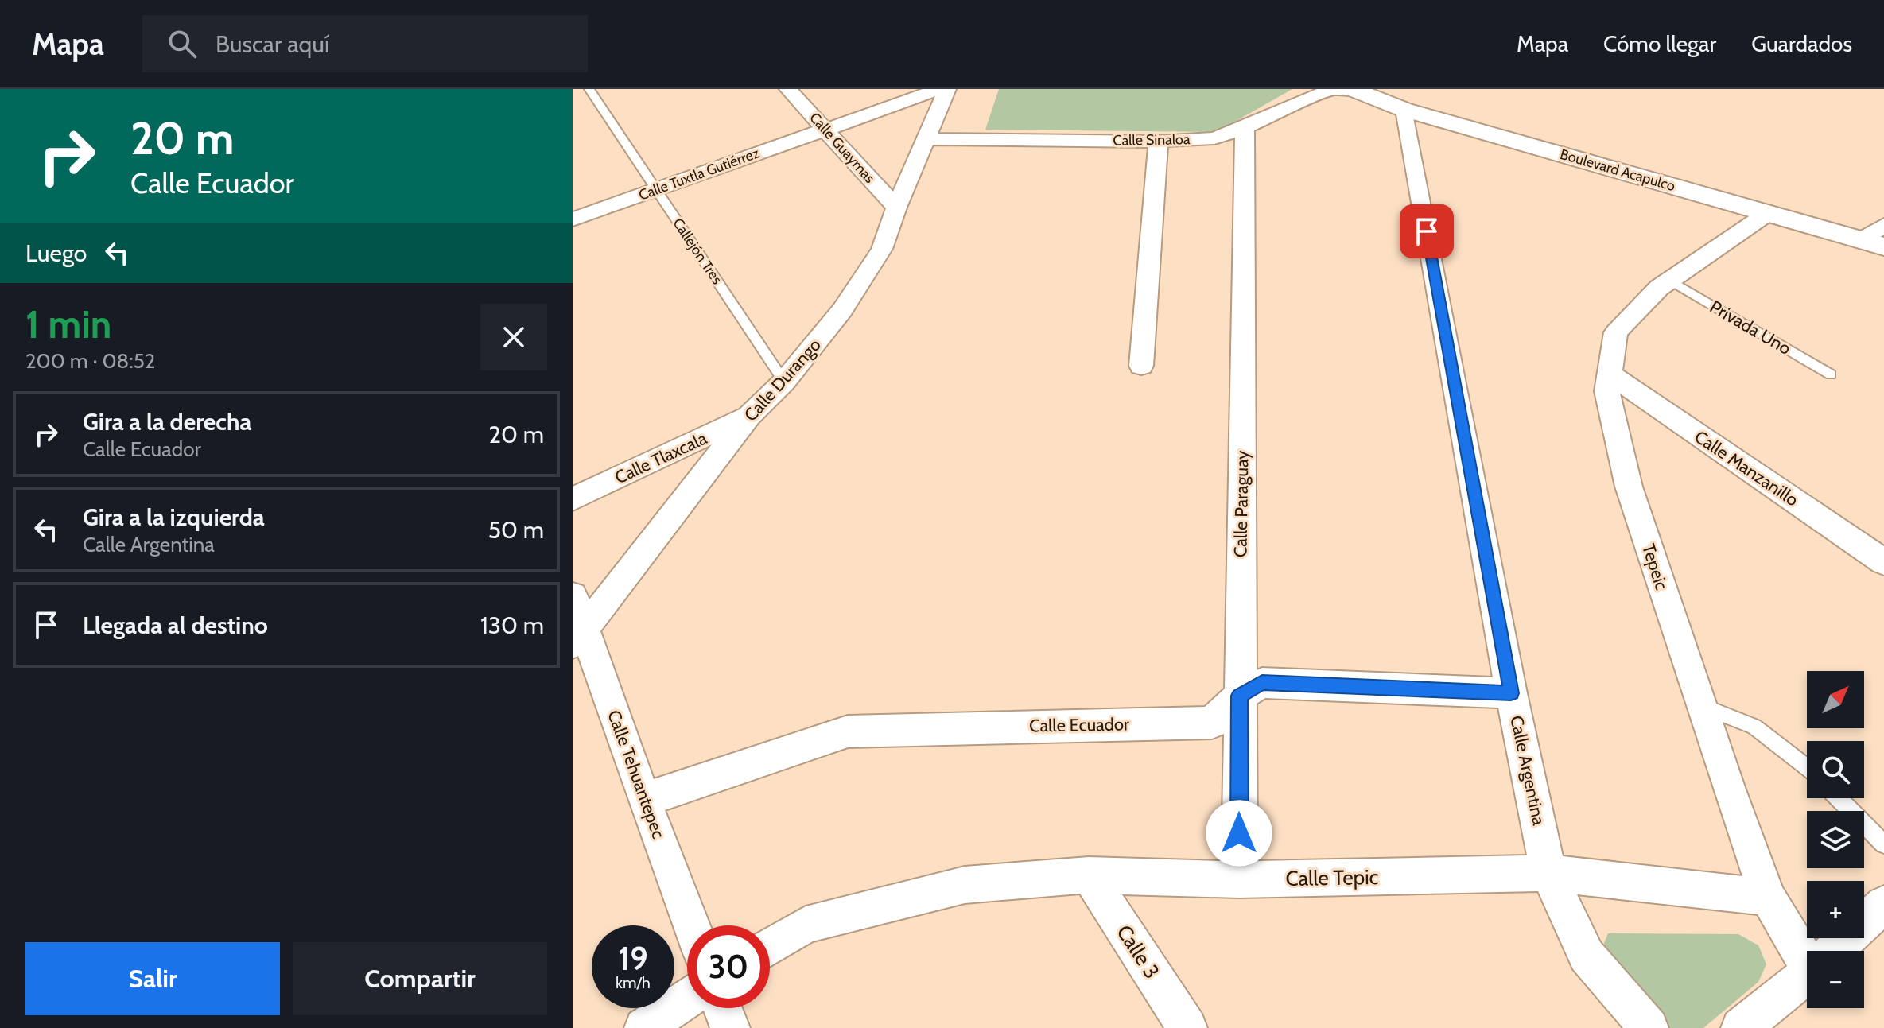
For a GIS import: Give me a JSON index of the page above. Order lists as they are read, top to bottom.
{
  "streets": {
    "main road": ["Boulevard Acapulco"],
    "street": [
      "Calle Sinaloa",
      "Calle Guaymas",
      "Calle Tuxtla Gutiérrez",
      "Calle Durango",
      "Calle Tlaxcala",
      "Calle Manzanillo",
      "Calle Paraguay",
      "Tepeic",
      "Calle Ecuador",
      "Calle Argentina",
      "Calle Tehuantepec",
      "Calle Tepic",
      "Calle 3"
    ],
    "lane": ["Callejón Tres", "Privada Uno"]
  },
  "crossings": [
    ["Calle Sinaloa", "Boulevard Acapulco"],
    ["Calle Sinaloa", "Calle Durango"],
    ["Calle Sinaloa", "Calle Paraguay"],
    ["Calle Guaymas", "Calle Tuxtla Gutiérrez"],
    ["Calle Guaymas", "Calle Durango"],
    ["Boulevard Acapulco", "Tepeic"],
    ["Boulevard Acapulco", "Calle Argentina"],
    ["Calle Tuxtla Gutiérrez", "Callejón Tres"],
    ["Callejón Tres", "Calle Durango"],
    ["Privada Uno", "Tepeic"],
    ["Calle Durango", "Calle Tlaxcala"],
    ["Calle Durango", "Calle Tehuantepec"],
    ["Calle Manzanillo", "Tepeic"],
    ["Calle Paraguay", "Calle Ecuador"],
    ["Calle Paraguay", "Calle Tepic"],
    ["Tepeic", "Calle Tepic"],
    ["Calle Ecuador", "Calle Argentina"],
    ["Calle Ecuador", "Calle Tehuantepec"],
    ["Calle Argentina", "Calle Tepic"],
    ["Calle Tepic", "Calle 3"]
  ],
  "north": "top right",
  "page": {
    "header": "Mapa",
    "search": "Buscar aquí",
    "nav": ["Mapa", "Cómo llegar", "Guardados"],
    "turn": ["20 m", "Calle Ecuador"],
    "then": "Luego",
    "heading": ["1 min", "200 m · 08:52"],
    "list": [
      {
        "name": "Gira a la derecha",
        "note": "Calle Ecuador",
        "value": "20 m"
      },
      {
        "name": "Gira a la izquierda",
        "note": "Calle Argentina",
        "value": "50 m"
      },
      {
        "name": "Llegada al destino",
        "value": "130 m"
      }
    ],
    "map_buttons": ["+", "−"],
    "speed": "19 km/h",
    "limit": "30",
    "buttons": ["Salir", "Compartir"]
  }
}
